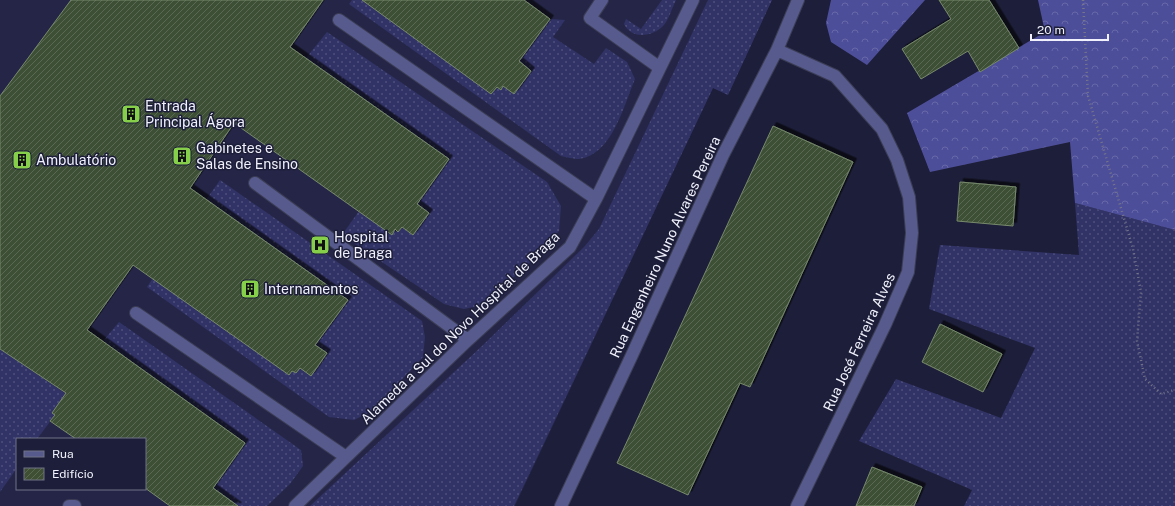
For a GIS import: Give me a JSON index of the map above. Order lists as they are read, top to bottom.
{
  "streets": {
    "street": ["Rua Engenheiro Nuno Alvares Pereira", "Alameda a Sul do Novo Hospital de Braga", "Rua José Ferreira Alves"]
  },
  "crossings": [
    ["Rua Engenheiro Nuno Alvares Pereira", "Rua José Ferreira Alves"]
  ],
  "places": {
    "building": [
      "Entrada Principal Ágora",
      "Gabinetes e Salas de Ensino",
      "Ambulatório",
      "Internamentos"
    ],
    "hospital": ["Hospital de Braga"]
  },
  "legend": ["Rua", "Edifício"],
  "scale_bar": "20 m"
}
